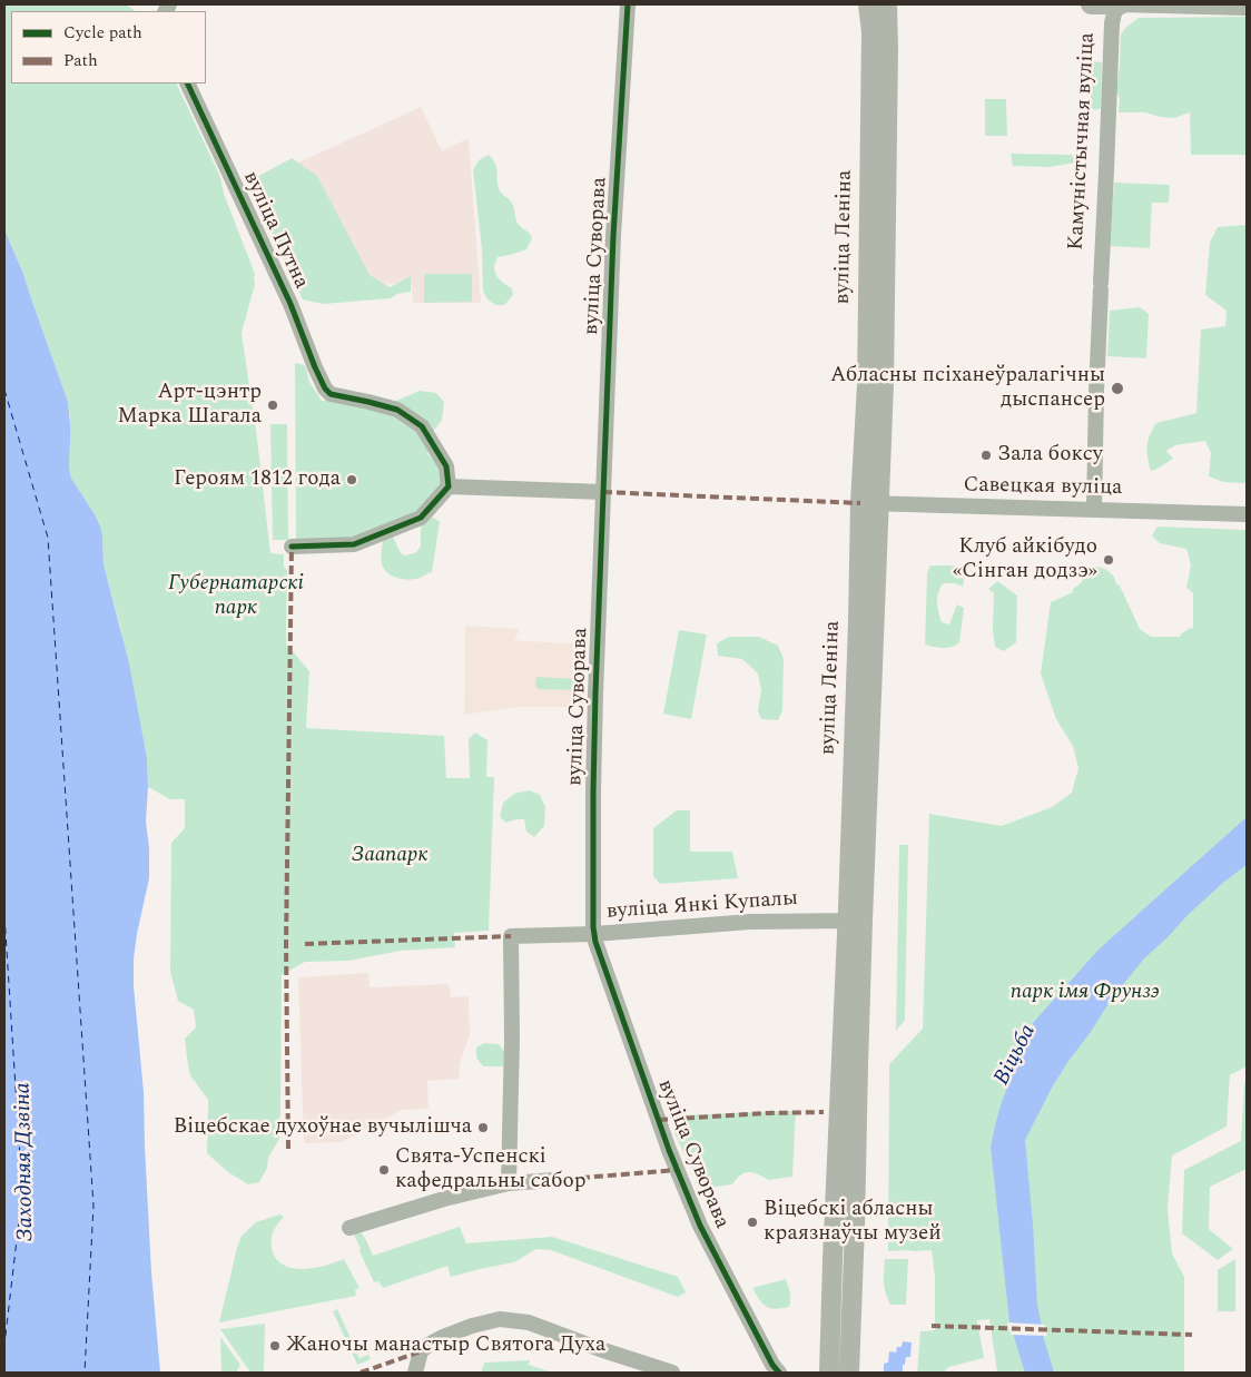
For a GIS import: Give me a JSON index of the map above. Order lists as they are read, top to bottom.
{
  "streets": {
    "main road": ["вуліца Леніна"],
    "street": [
      "Камуністычная вуліца",
      "вуліца Путна",
      "вуліца Суворава",
      "Савецкая вуліца",
      "вуліца Янкі Купалы"
    ]
  },
  "crossings": [
    ["Камуністычная вуліца", "Савецкая вуліца"],
    ["вуліца Леніна", "Савецкая вуліца"],
    ["вуліца Леніна", "вуліца Янкі Купалы"],
    ["вуліца Суворава", "вуліца Янкі Купалы"]
  ],
  "water": ["Віцьба", "Заходняя Дзвіна"],
  "parks": ["Губернатарскі парк", "Заапарк", "парк імя Фрунзэ"],
  "places": [
    "Абласны псіханеўралагічны дыспансер",
    "Арт-цэнтр Марка Шагала",
    "Зала боксу",
    "Героям 1812 года",
    "Клуб айкібудо «Сінган додзэ»",
    "Віцебскае духоўнае вучылішча",
    "Свята-Успенскі кафедральны сабор",
    "Віцебскі абласны краязнаўчы музей",
    "Жаночы манастыр Святога Духа"
  ],
  "legend": ["Cycle path", "Path"]
}
